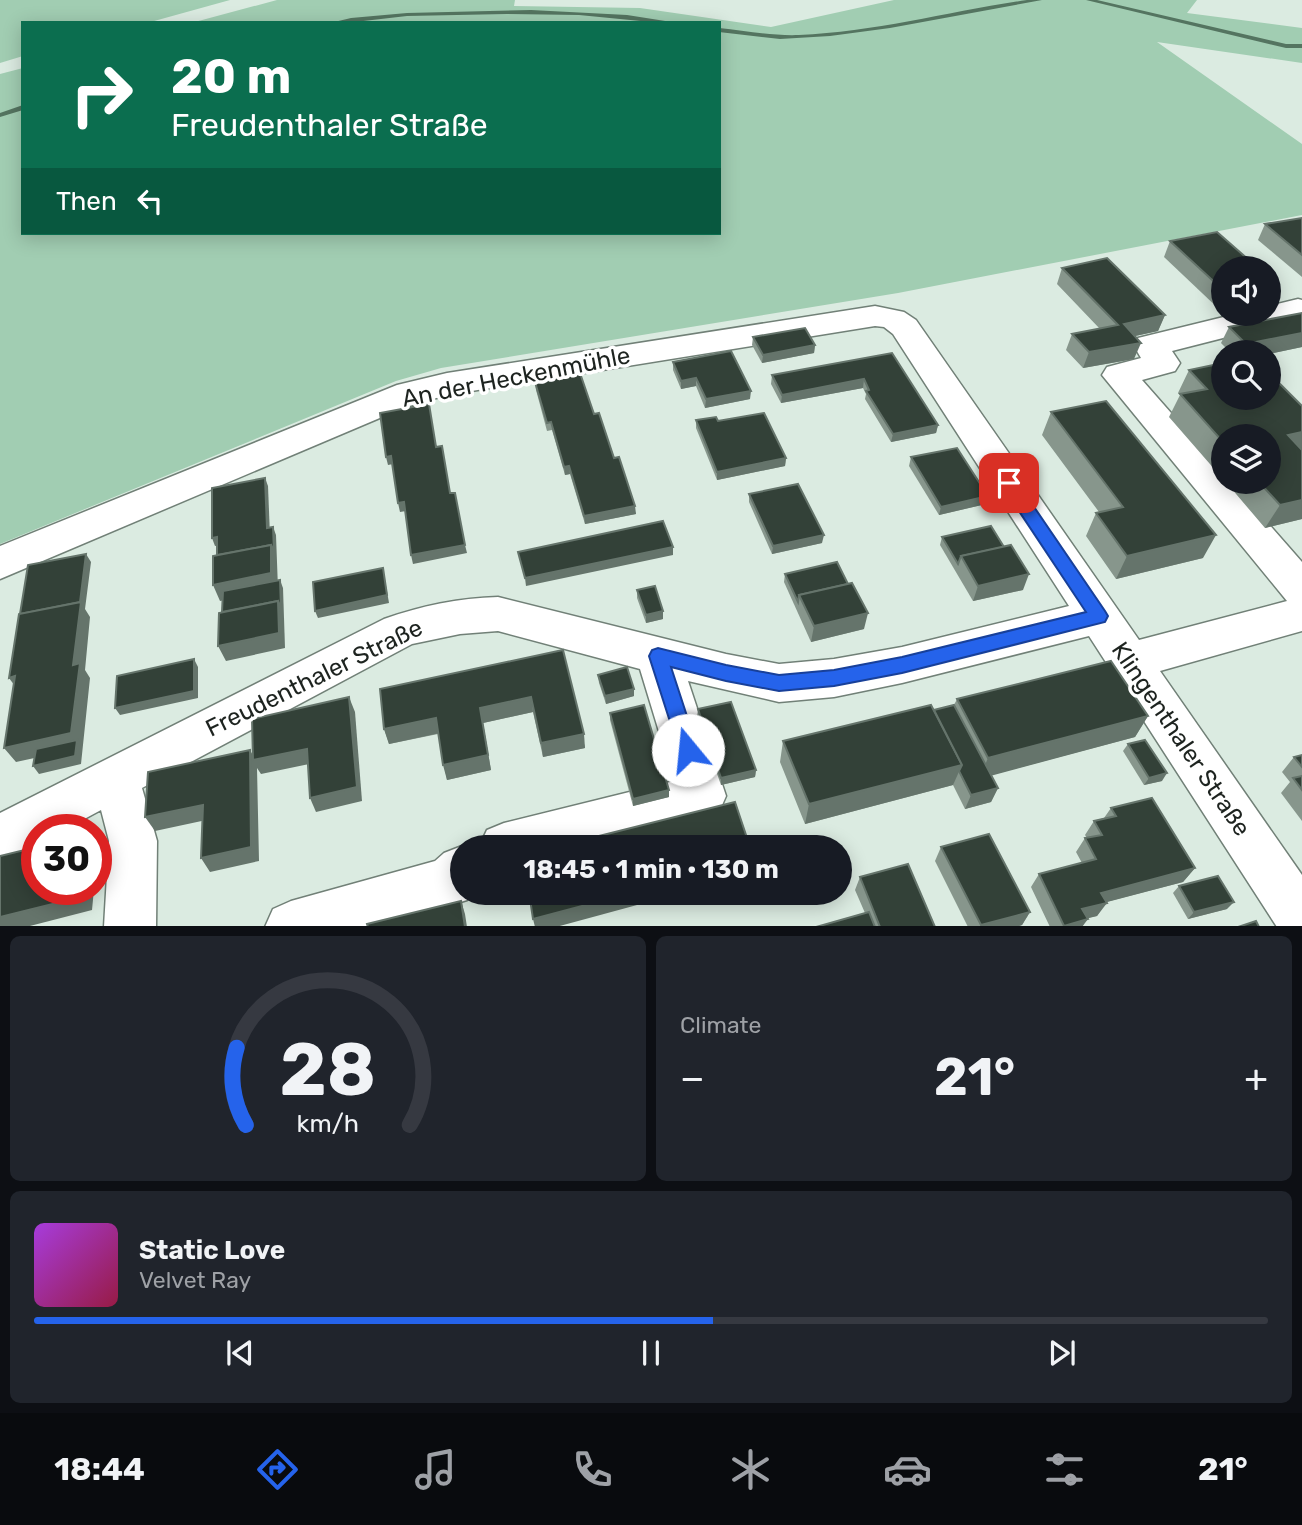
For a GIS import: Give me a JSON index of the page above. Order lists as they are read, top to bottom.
{
  "streets": {
    "street": ["An der Heckenmühle", "Freudenthaler Straße", "Klingenthaler Straße"]
  },
  "crossings": [
    ["An der Heckenmühle", "Klingenthaler Straße"],
    ["Freudenthaler Straße", "Klingenthaler Straße"]
  ],
  "page": {
    "turn": ["20 m", "Freudenthaler Straße"],
    "then": "Then",
    "limit": "30",
    "trip": "18:45 · 1 min · 130 m",
    "tile": "Climate",
    "heat": ["−", "21°", "+"],
    "song": ["Static Love", "Velvet Ray"],
    "tabs": ["18:44", "21°"],
    "gauge": ["28", "km/h"]
  }
}
